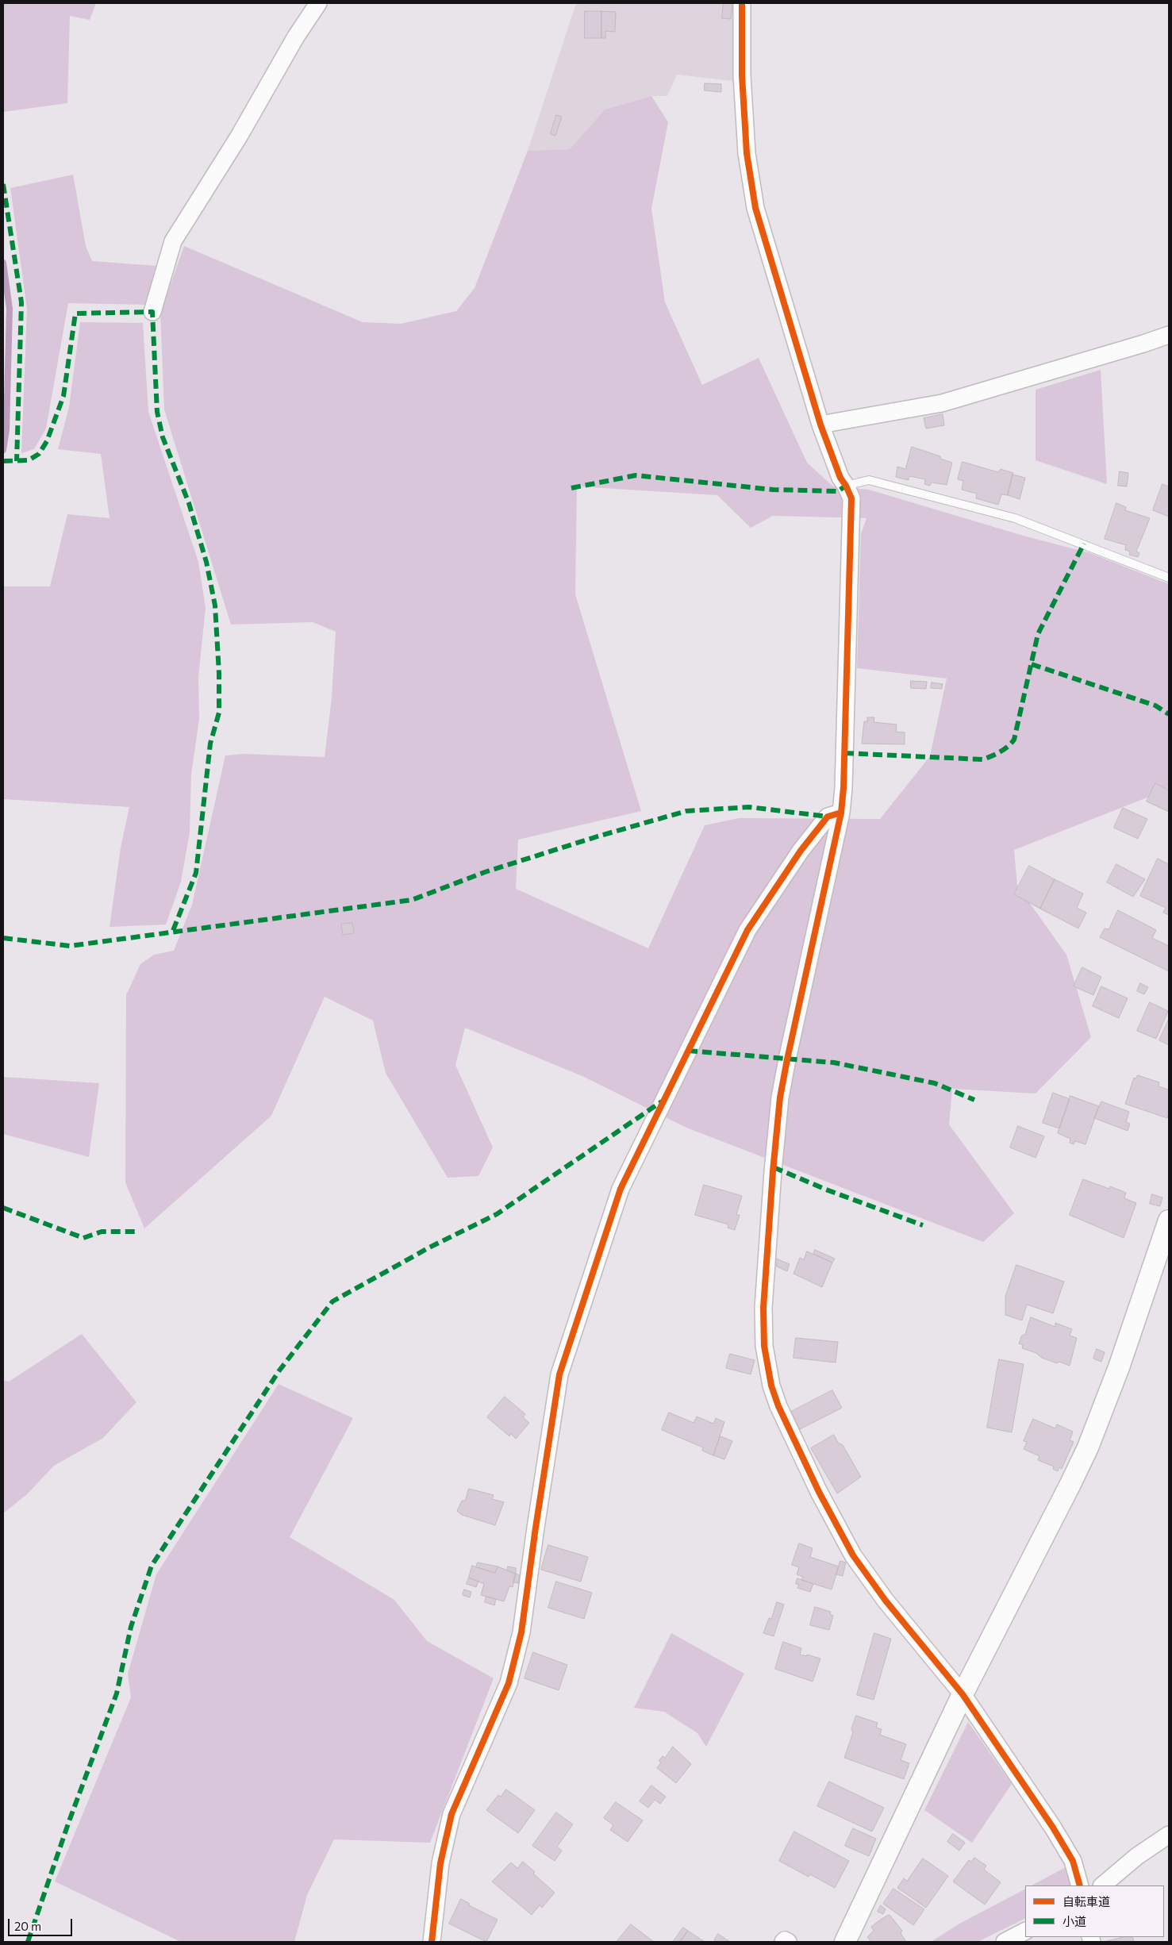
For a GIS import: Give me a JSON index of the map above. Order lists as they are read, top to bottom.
{
  "legend": ["自転車道", "小道"],
  "scale_bar": "20 m"
}
